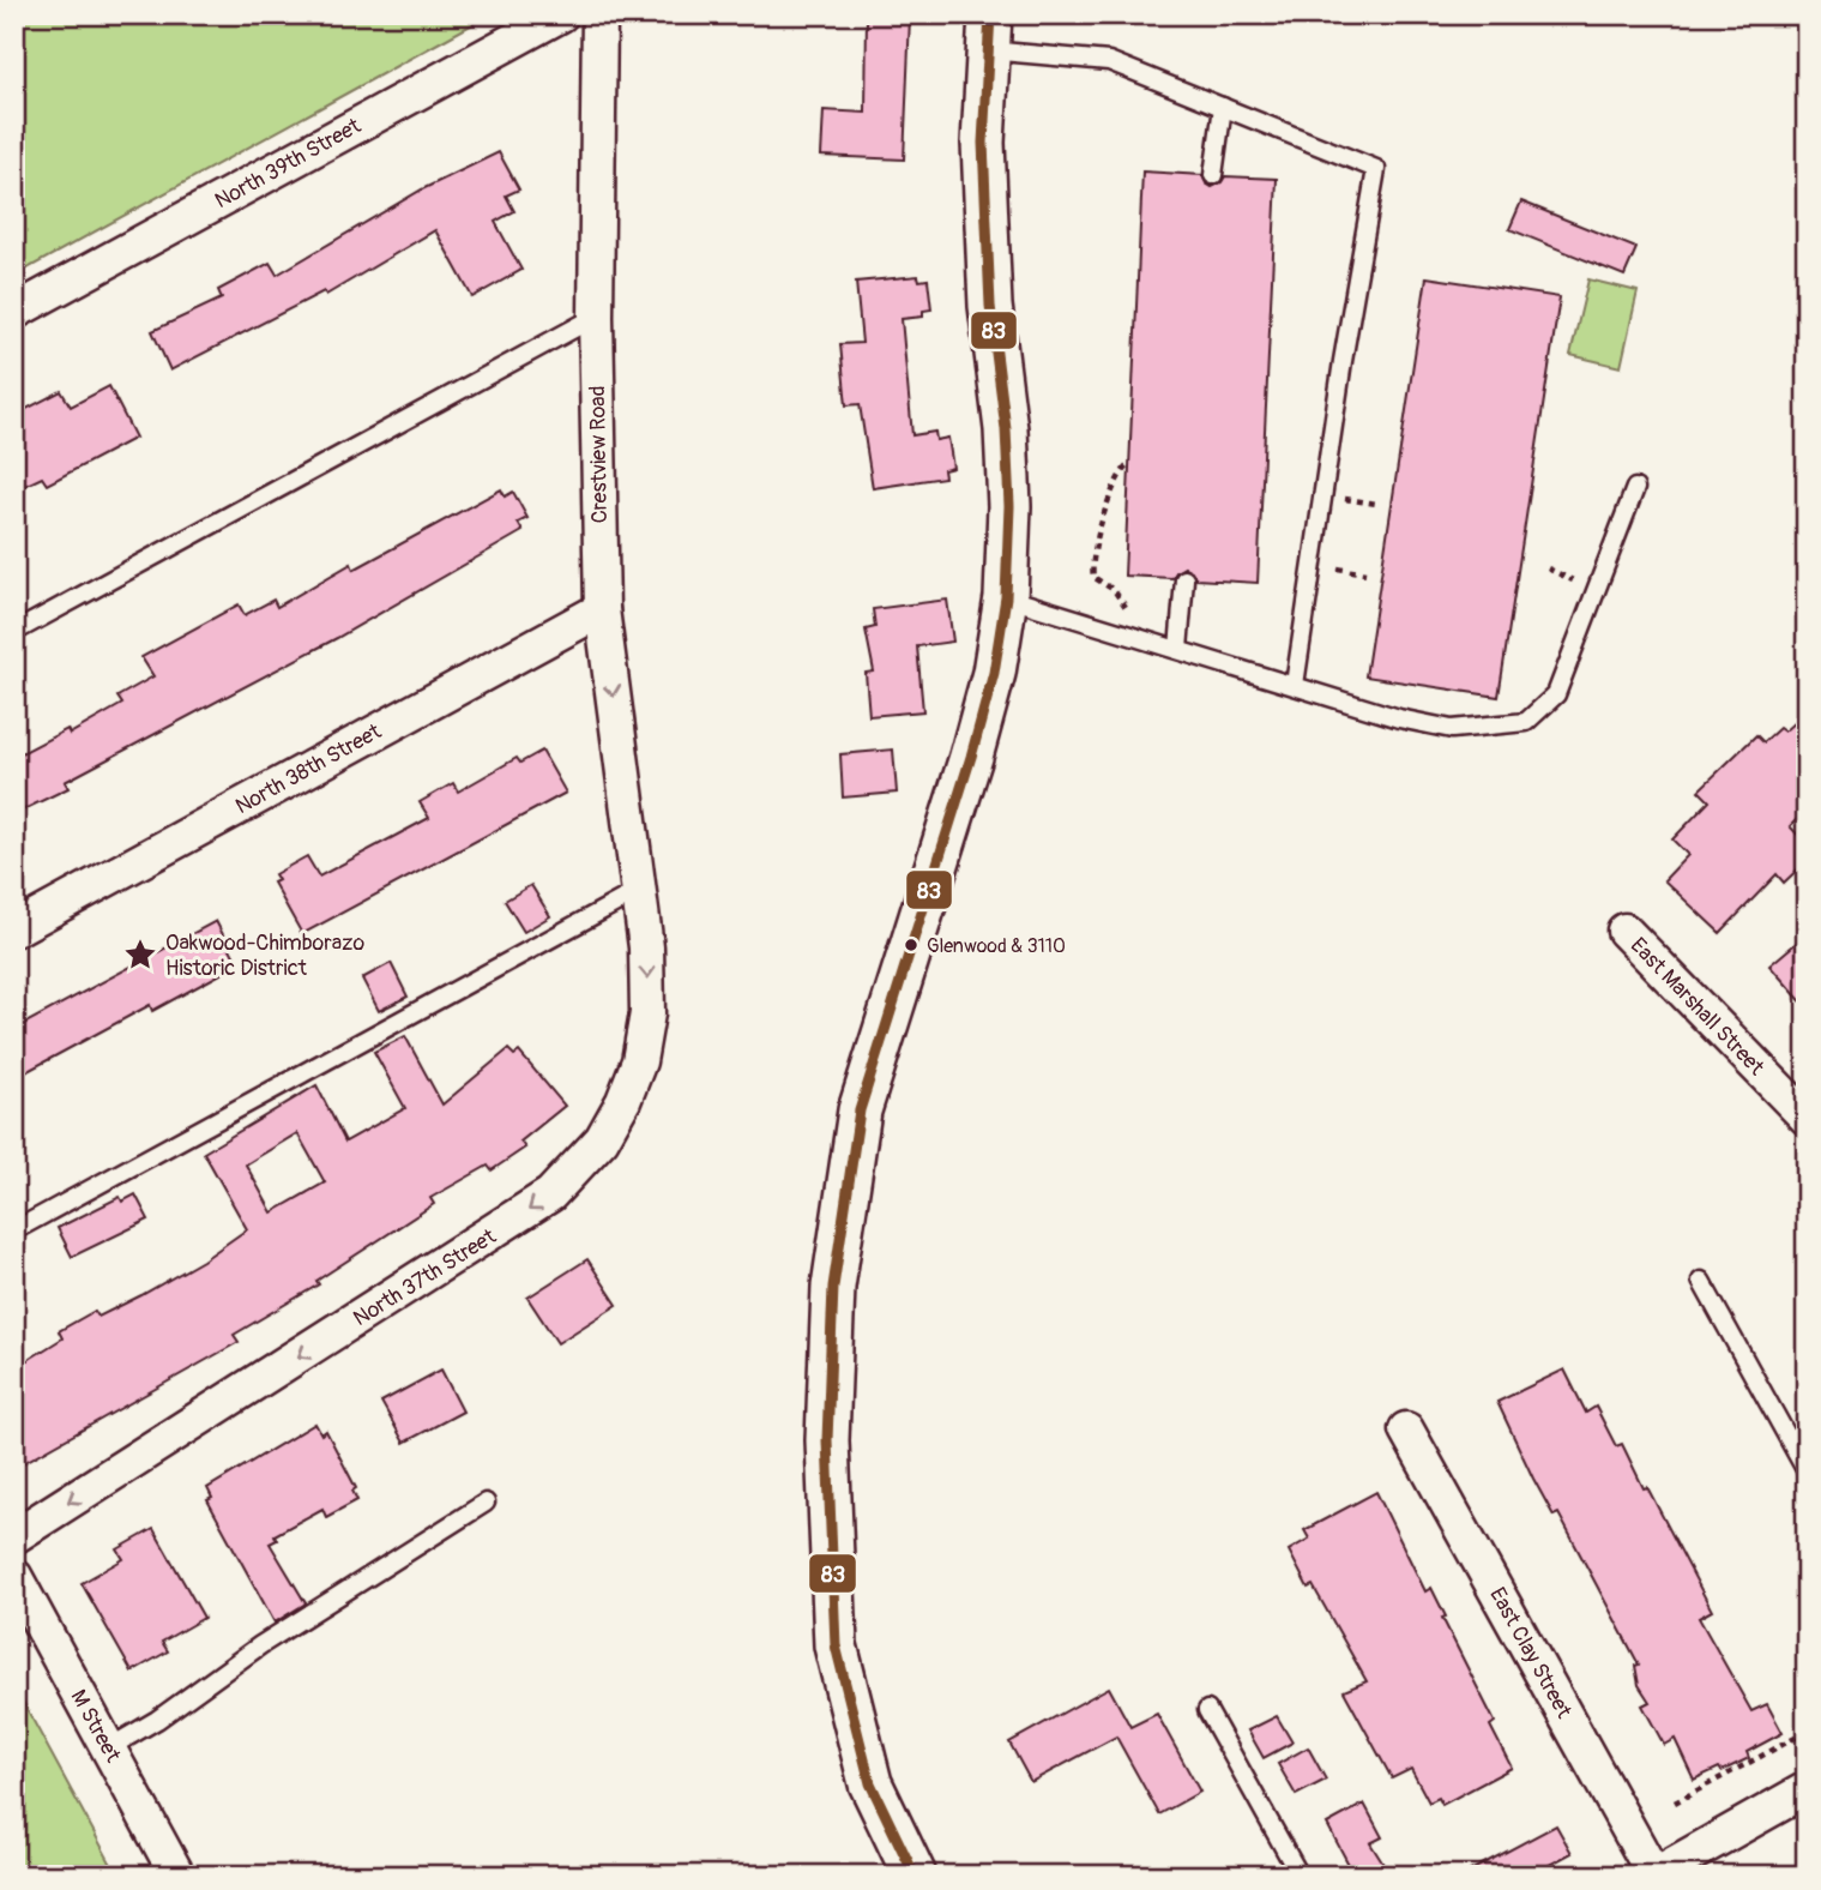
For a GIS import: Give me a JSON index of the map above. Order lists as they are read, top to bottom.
{
  "streets": {
    "street": [
      "North 39th Street",
      "Crestview Road",
      "North 38th Street",
      "East Marshall Street",
      "North 37th Street",
      "East Clay Street",
      "M Street"
    ]
  },
  "crossings": [
    ["Crestview Road", "North 38th Street"],
    ["Crestview Road", "North 37th Street"]
  ],
  "one_way": ["North 37th Street"],
  "places": {
    "other": ["Glenwood & 3110"],
    "place": ["Oakwood-Chimborazo Historic District"]
  },
  "lines": ["transit line 83"]
}
